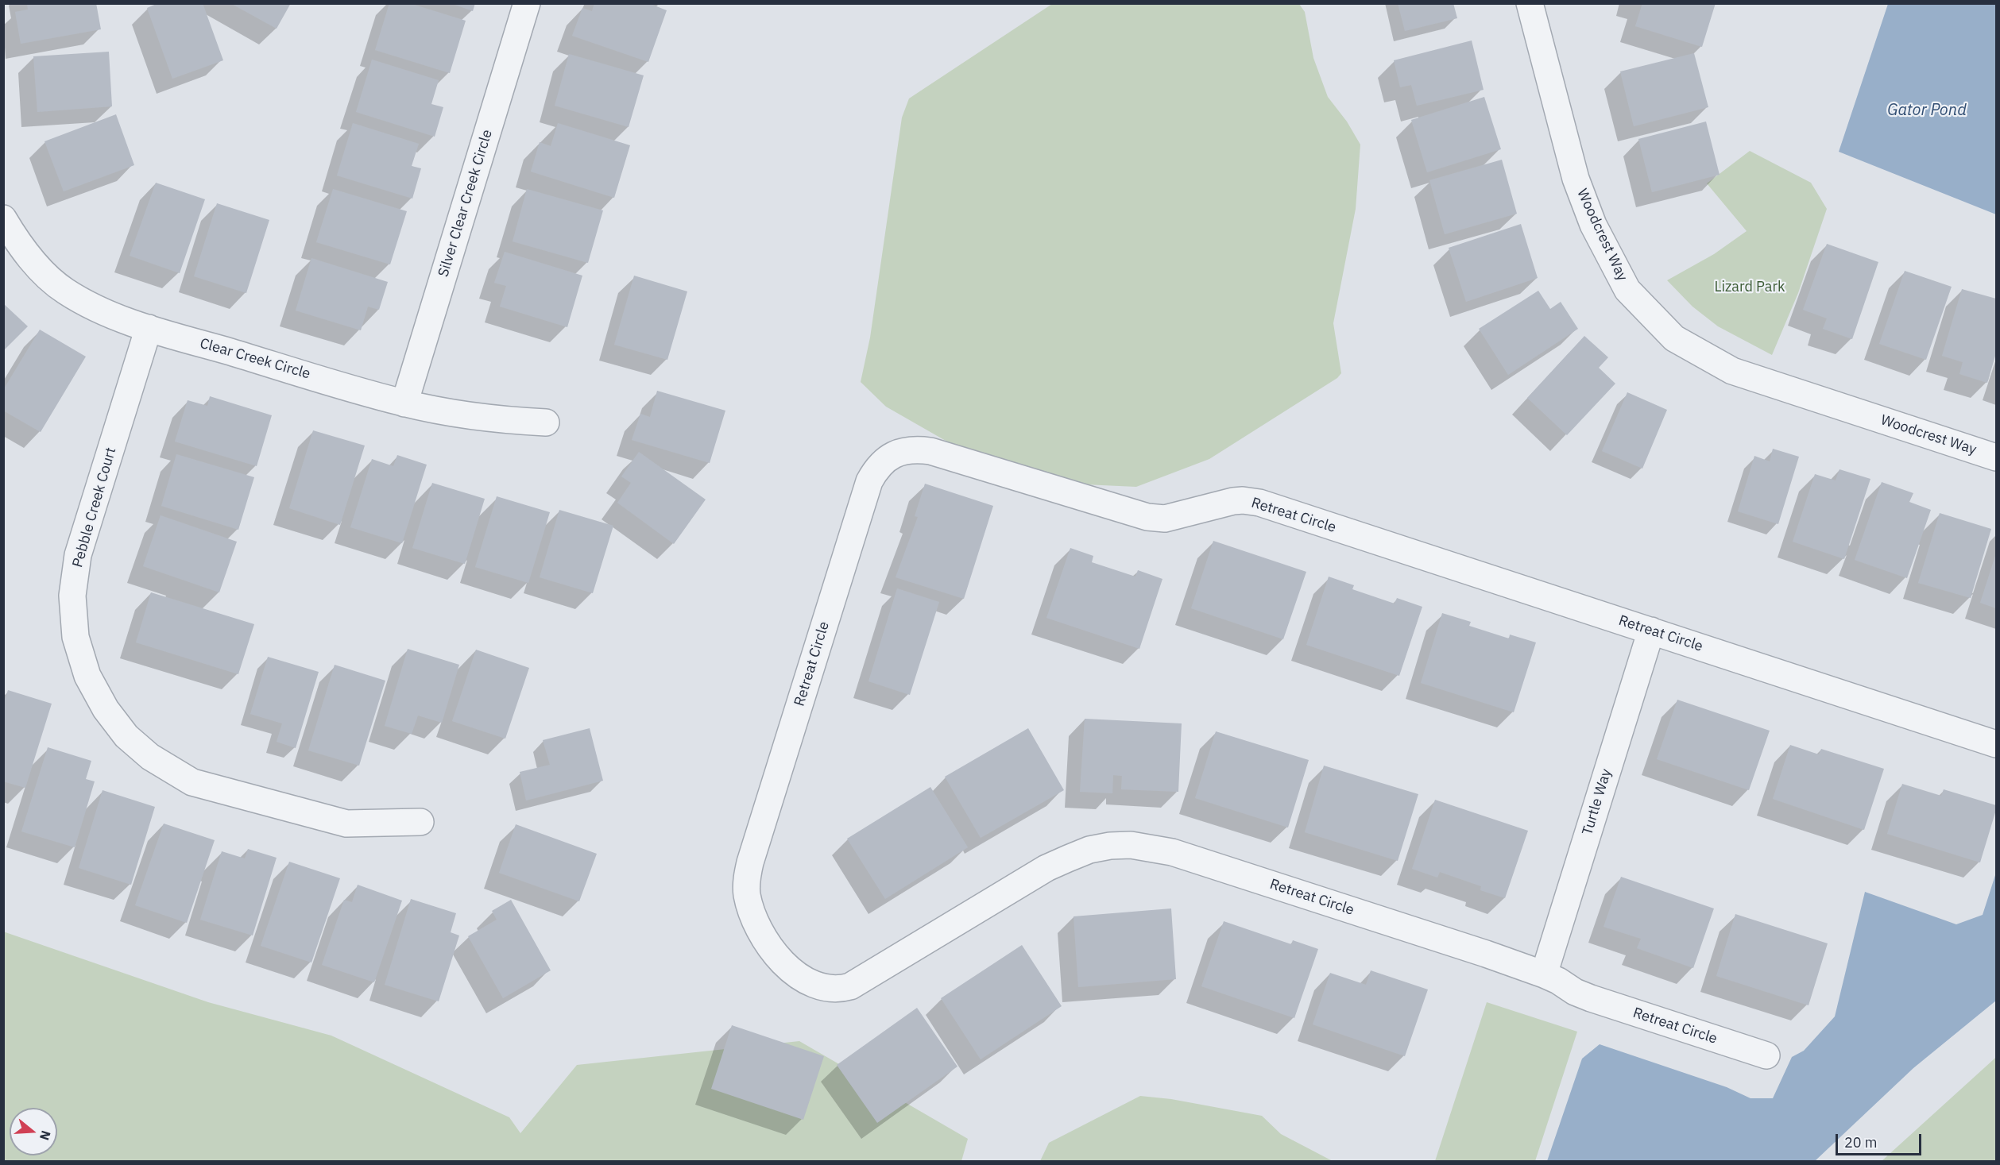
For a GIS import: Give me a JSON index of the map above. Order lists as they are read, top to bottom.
{
  "streets": {
    "street": [
      "Silver Clear Creek Circle",
      "Woodcrest Way",
      "Clear Creek Circle",
      "Pebble Creek Court",
      "Retreat Circle",
      "Turtle Way"
    ]
  },
  "crossings": [
    ["Silver Clear Creek Circle", "Clear Creek Circle"],
    ["Clear Creek Circle", "Pebble Creek Court"],
    ["Retreat Circle", "Turtle Way"]
  ],
  "water": ["Gator Pond"],
  "parks": ["Lizard Park"],
  "scale_bar": "20 m",
  "north": "right"
}
